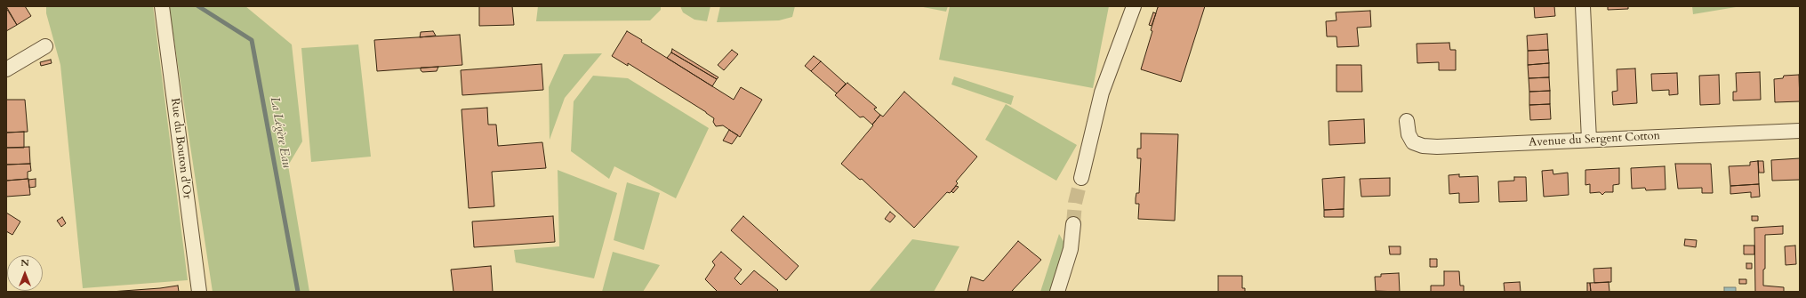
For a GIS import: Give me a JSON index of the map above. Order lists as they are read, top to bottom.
{
  "streets": {
    "street": ["Avenue du Sergent Cotton", "Rue du Bouton d'Or"]
  },
  "water": ["La Légère Eau"],
  "north": "top"
}
